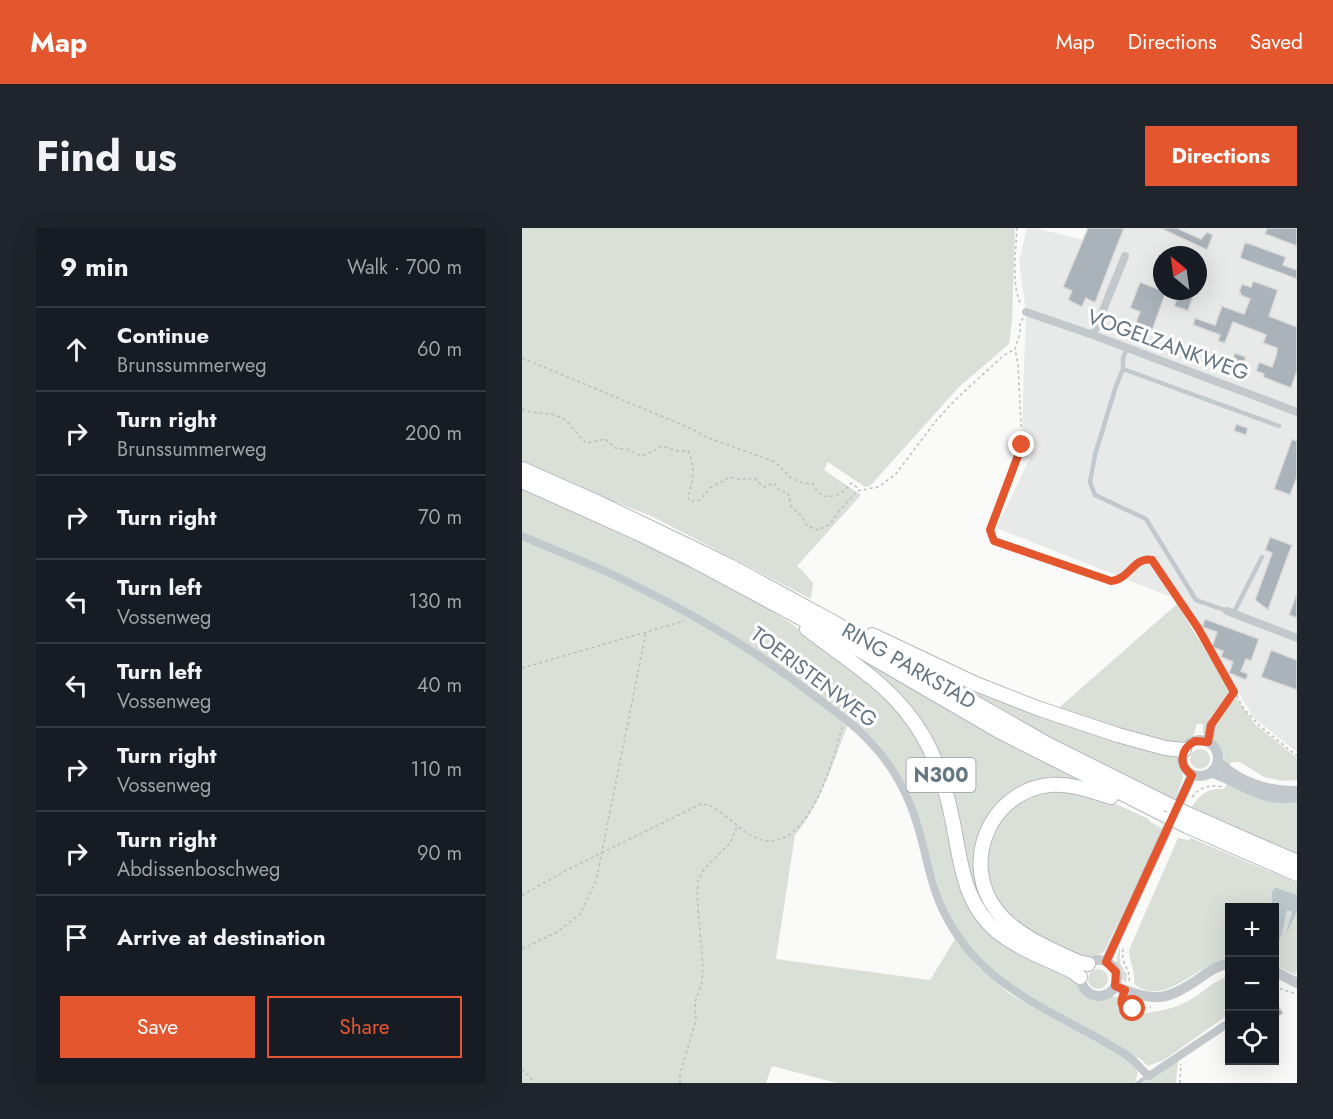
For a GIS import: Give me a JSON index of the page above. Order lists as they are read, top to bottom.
{
  "streets": {
    "highway": ["RING PARKSTAD", "N300"],
    "street": ["VOGELZANKWEG", "TOERISTENWEG"]
  },
  "crossings": [
    ["RING PARKSTAD", "N300"]
  ],
  "north": "top left",
  "page": {
    "header": "Map",
    "nav": ["Map", "Directions", "Saved"],
    "title": "Find us",
    "buttons": [
      "Directions",
      ["Save", "Share"]
    ],
    "heading": ["9 min", "Walk · 700 m"],
    "list": [
      ["Continue", "Brunssummerweg", "60 m"],
      ["Turn right", "Brunssummerweg", "200 m"],
      ["Turn right", "70 m"],
      ["Turn left", "Vossenweg", "130 m"],
      ["Turn left", "Vossenweg", "40 m"],
      ["Turn right", "Vossenweg", "110 m"],
      ["Turn right", "Abdissenboschweg", "90 m"],
      "Arrive at destination"
    ],
    "map_buttons": ["+", "−"]
  }
}
